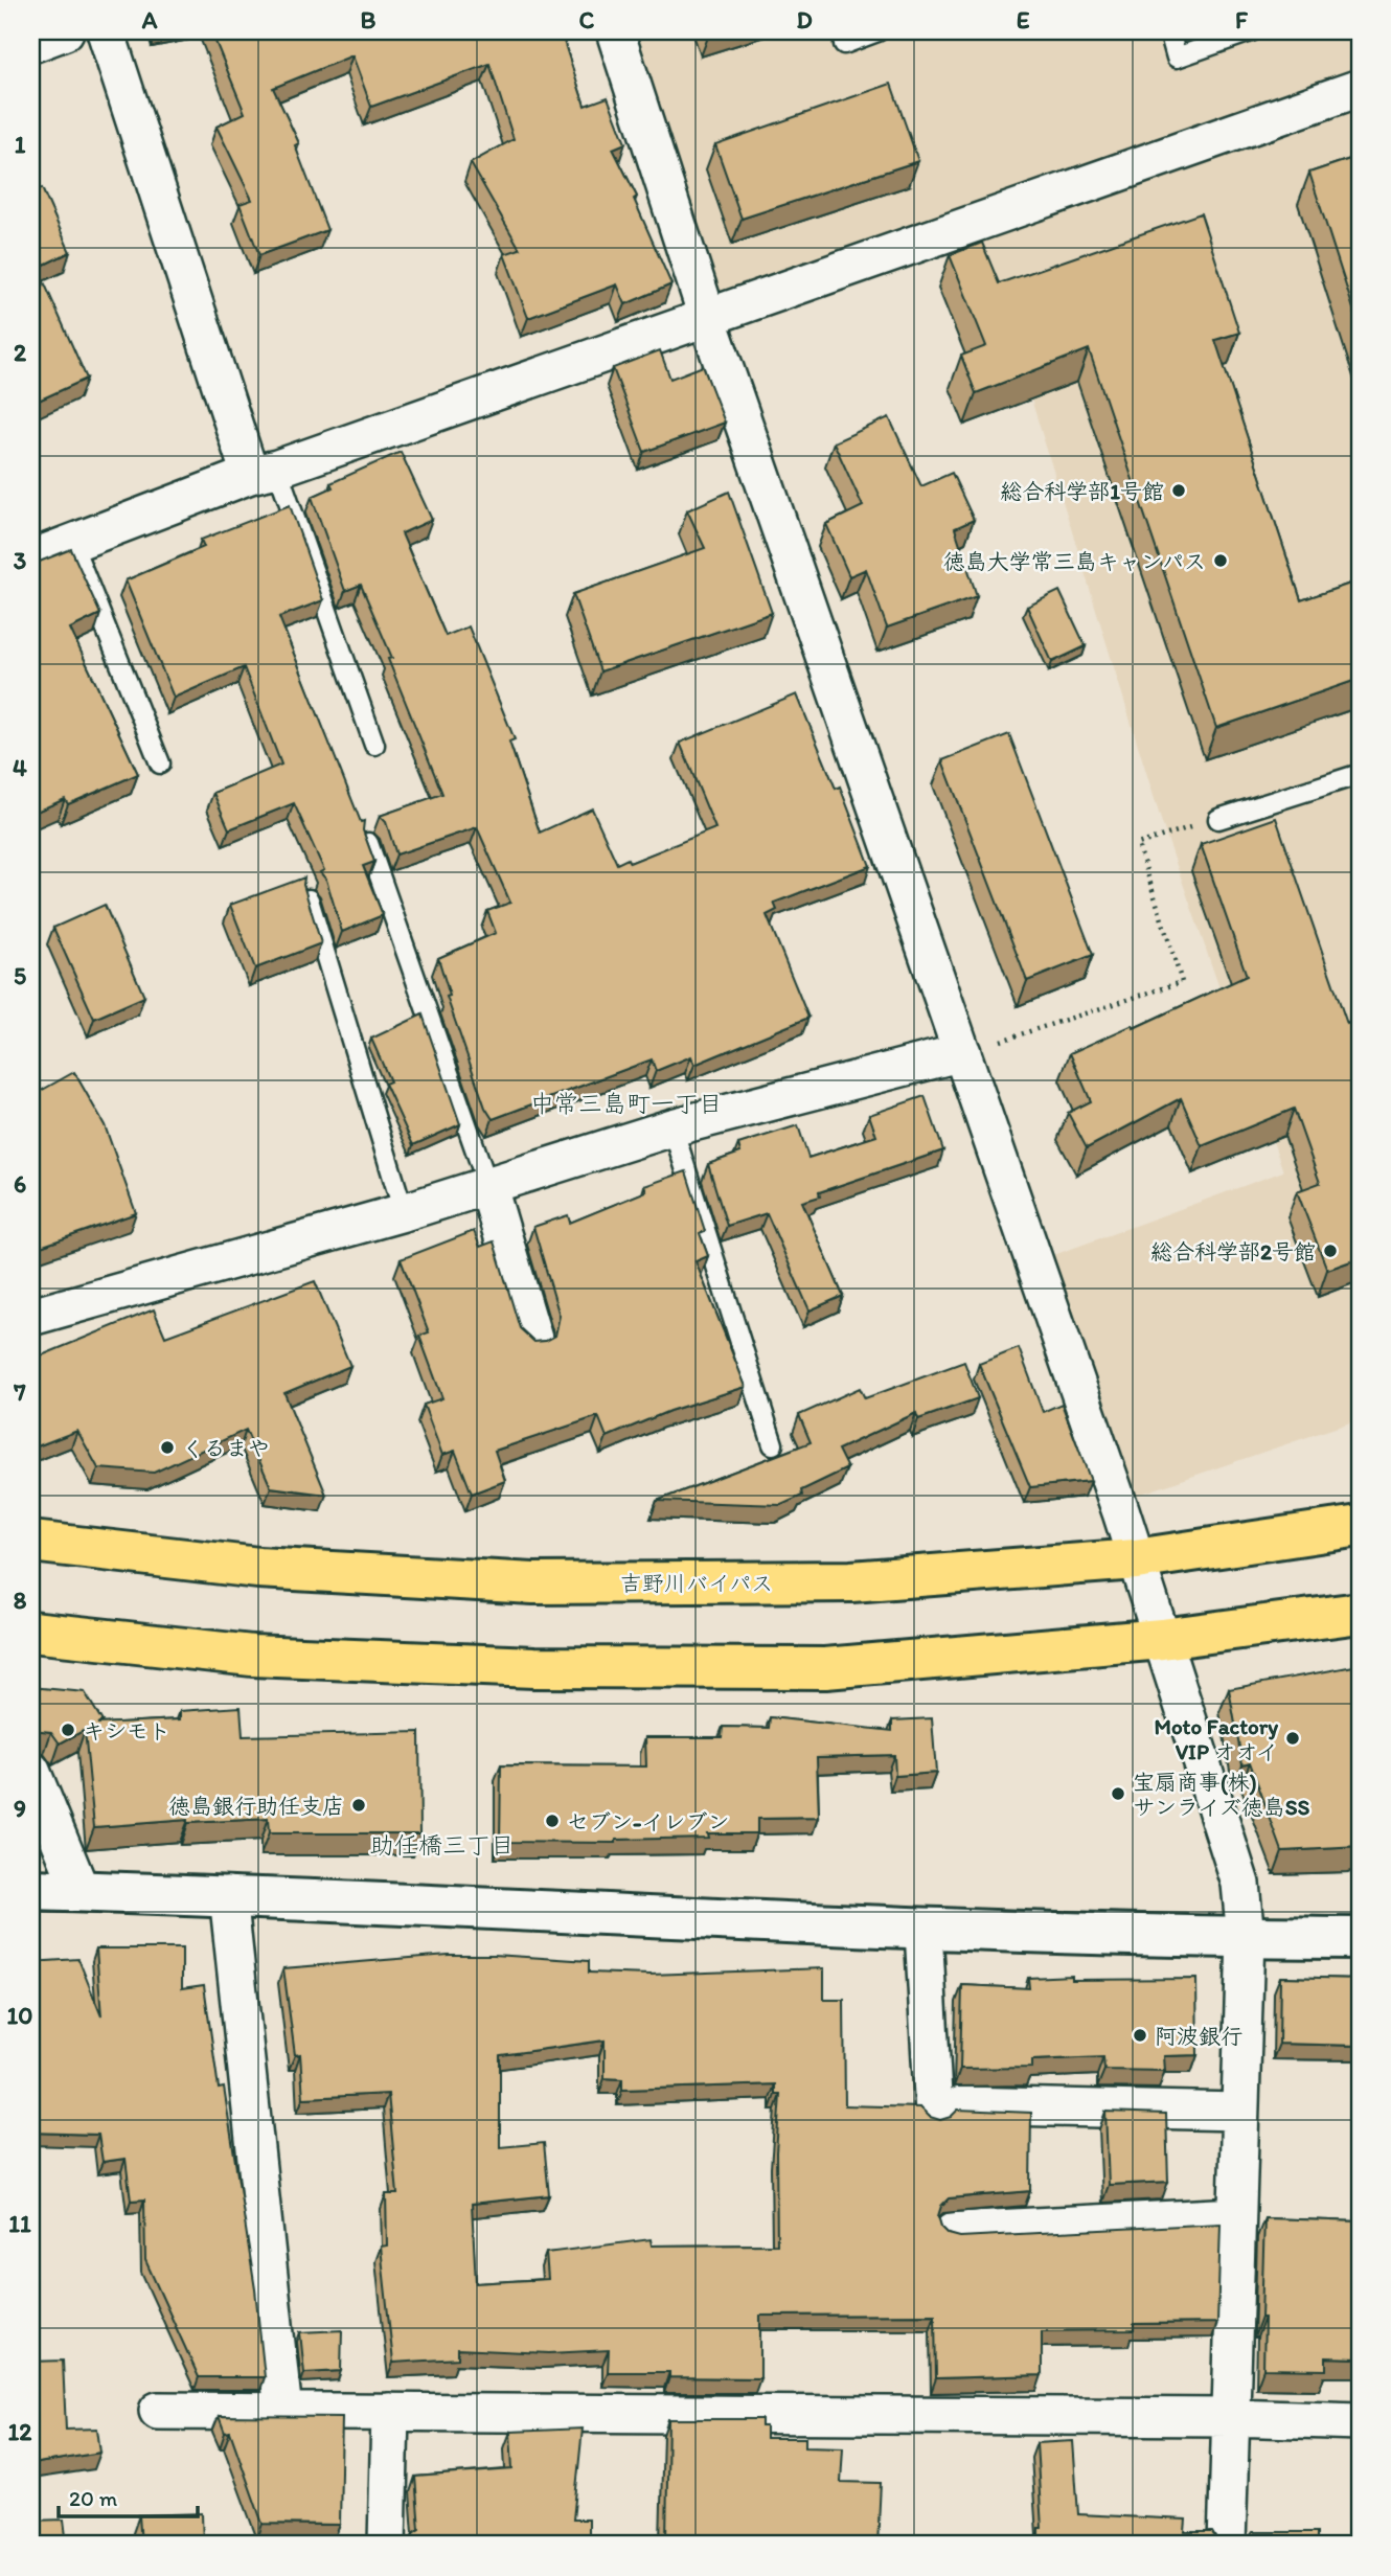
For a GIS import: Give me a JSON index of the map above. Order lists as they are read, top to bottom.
{
  "streets": {
    "highway": ["吉野川バイパス"]
  },
  "districts": ["中常三島町一丁目", "助任橋三丁目"],
  "places": [
    "総合科学部1号館",
    "徳島大学常三島キャンパス",
    "総合科学部2号館",
    "くるまや",
    "キシモト",
    "Moto Factory VIP オオイ",
    "宝扇商事(株) サンライズ徳島SS",
    "徳島銀行助任支店",
    "セブン-イレブン",
    "阿波銀行"
  ],
  "scale_bar": "20 m",
  "grid": {
    "columns": [
      "A",
      "B",
      "C",
      "D",
      "E",
      "F"
    ],
    "rows": [
      "1",
      "2",
      "3",
      "4",
      "5",
      "6",
      "7",
      "8",
      "9",
      "10",
      "11",
      "12"
    ]
  }
}
